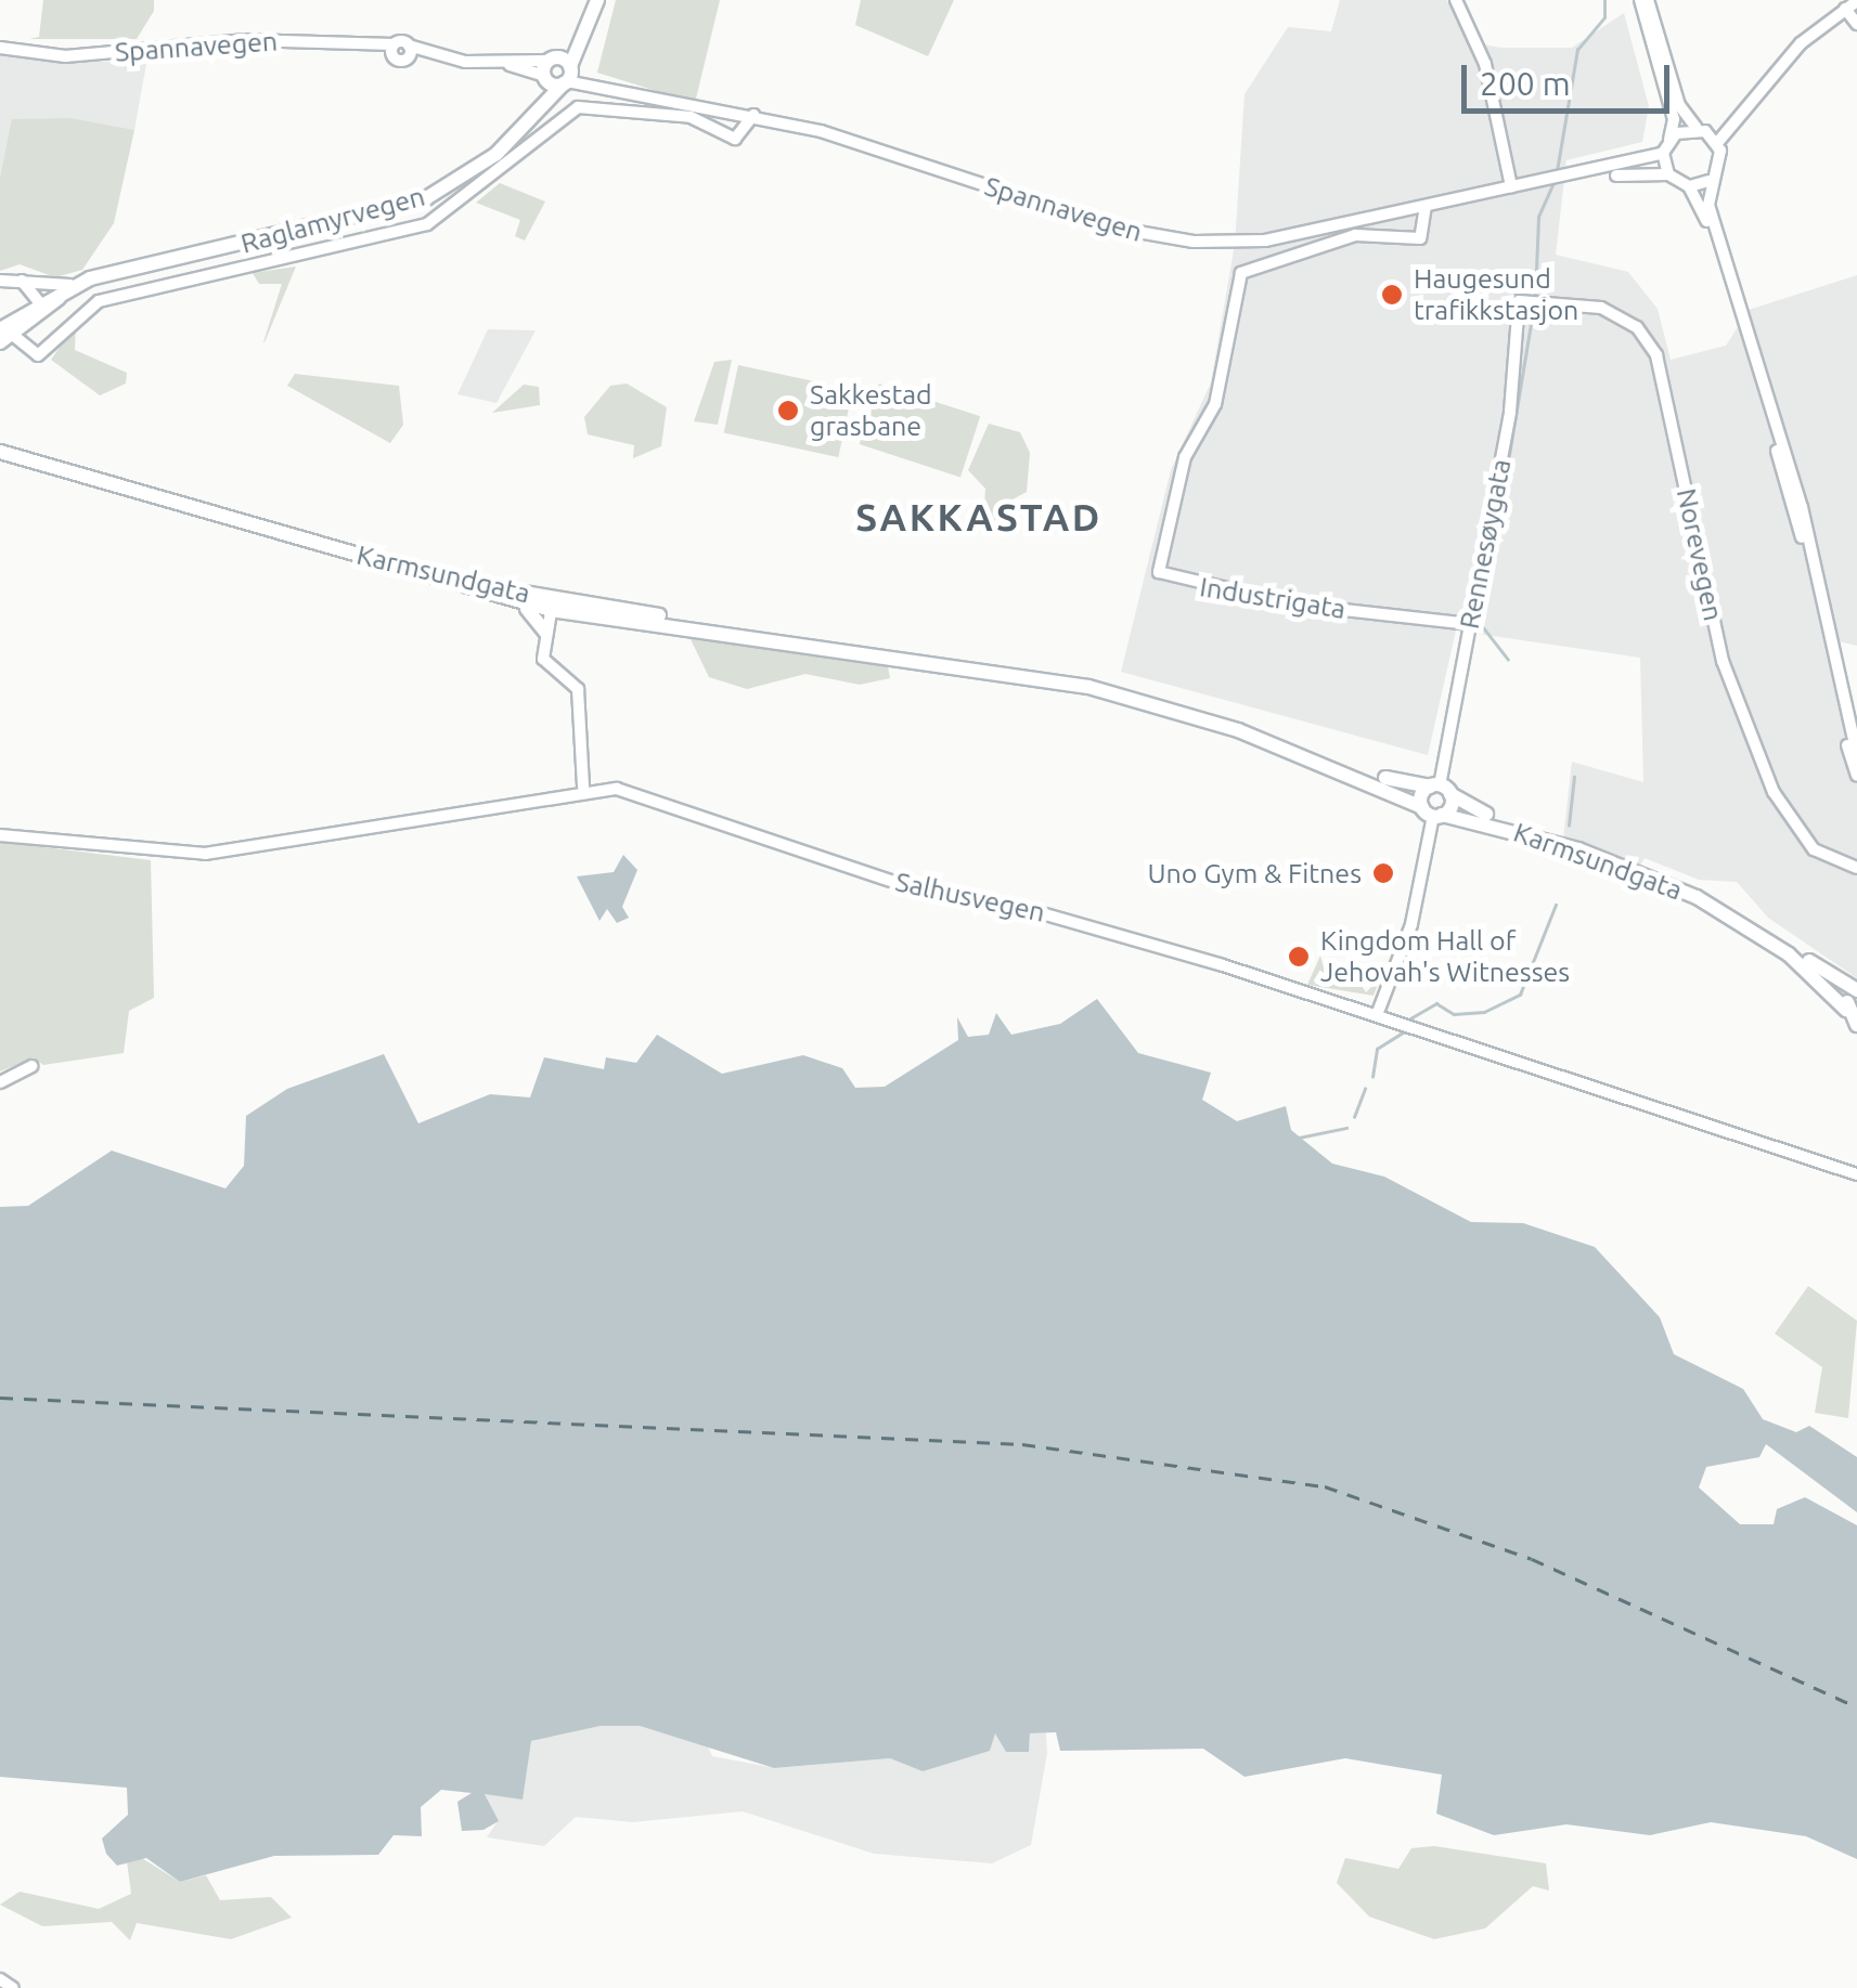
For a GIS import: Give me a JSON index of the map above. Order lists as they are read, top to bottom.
{
  "streets": {
    "highway": ["Raglamyrvegen", "Karmsundgata"],
    "main road": [
      "Spannavegen",
      "Rennesøygata",
      "Norevegen",
      "Industrigata",
      "Salhusvegen"
    ]
  },
  "crossings": [
    ["Spannavegen", "Raglamyrvegen"],
    ["Spannavegen", "Industrigata"],
    ["Rennesøygata", "Norevegen"],
    ["Rennesøygata", "Karmsundgata"],
    ["Rennesøygata", "Industrigata"]
  ],
  "districts": ["SAKKASTAD"],
  "places": [
    "Haugesund trafikkstasjon",
    "Sakkestad grasbane",
    "Uno Gym & Fitnes",
    "Kingdom Hall of Jehovah's Witnesses"
  ],
  "scale_bar": "200 m"
}
